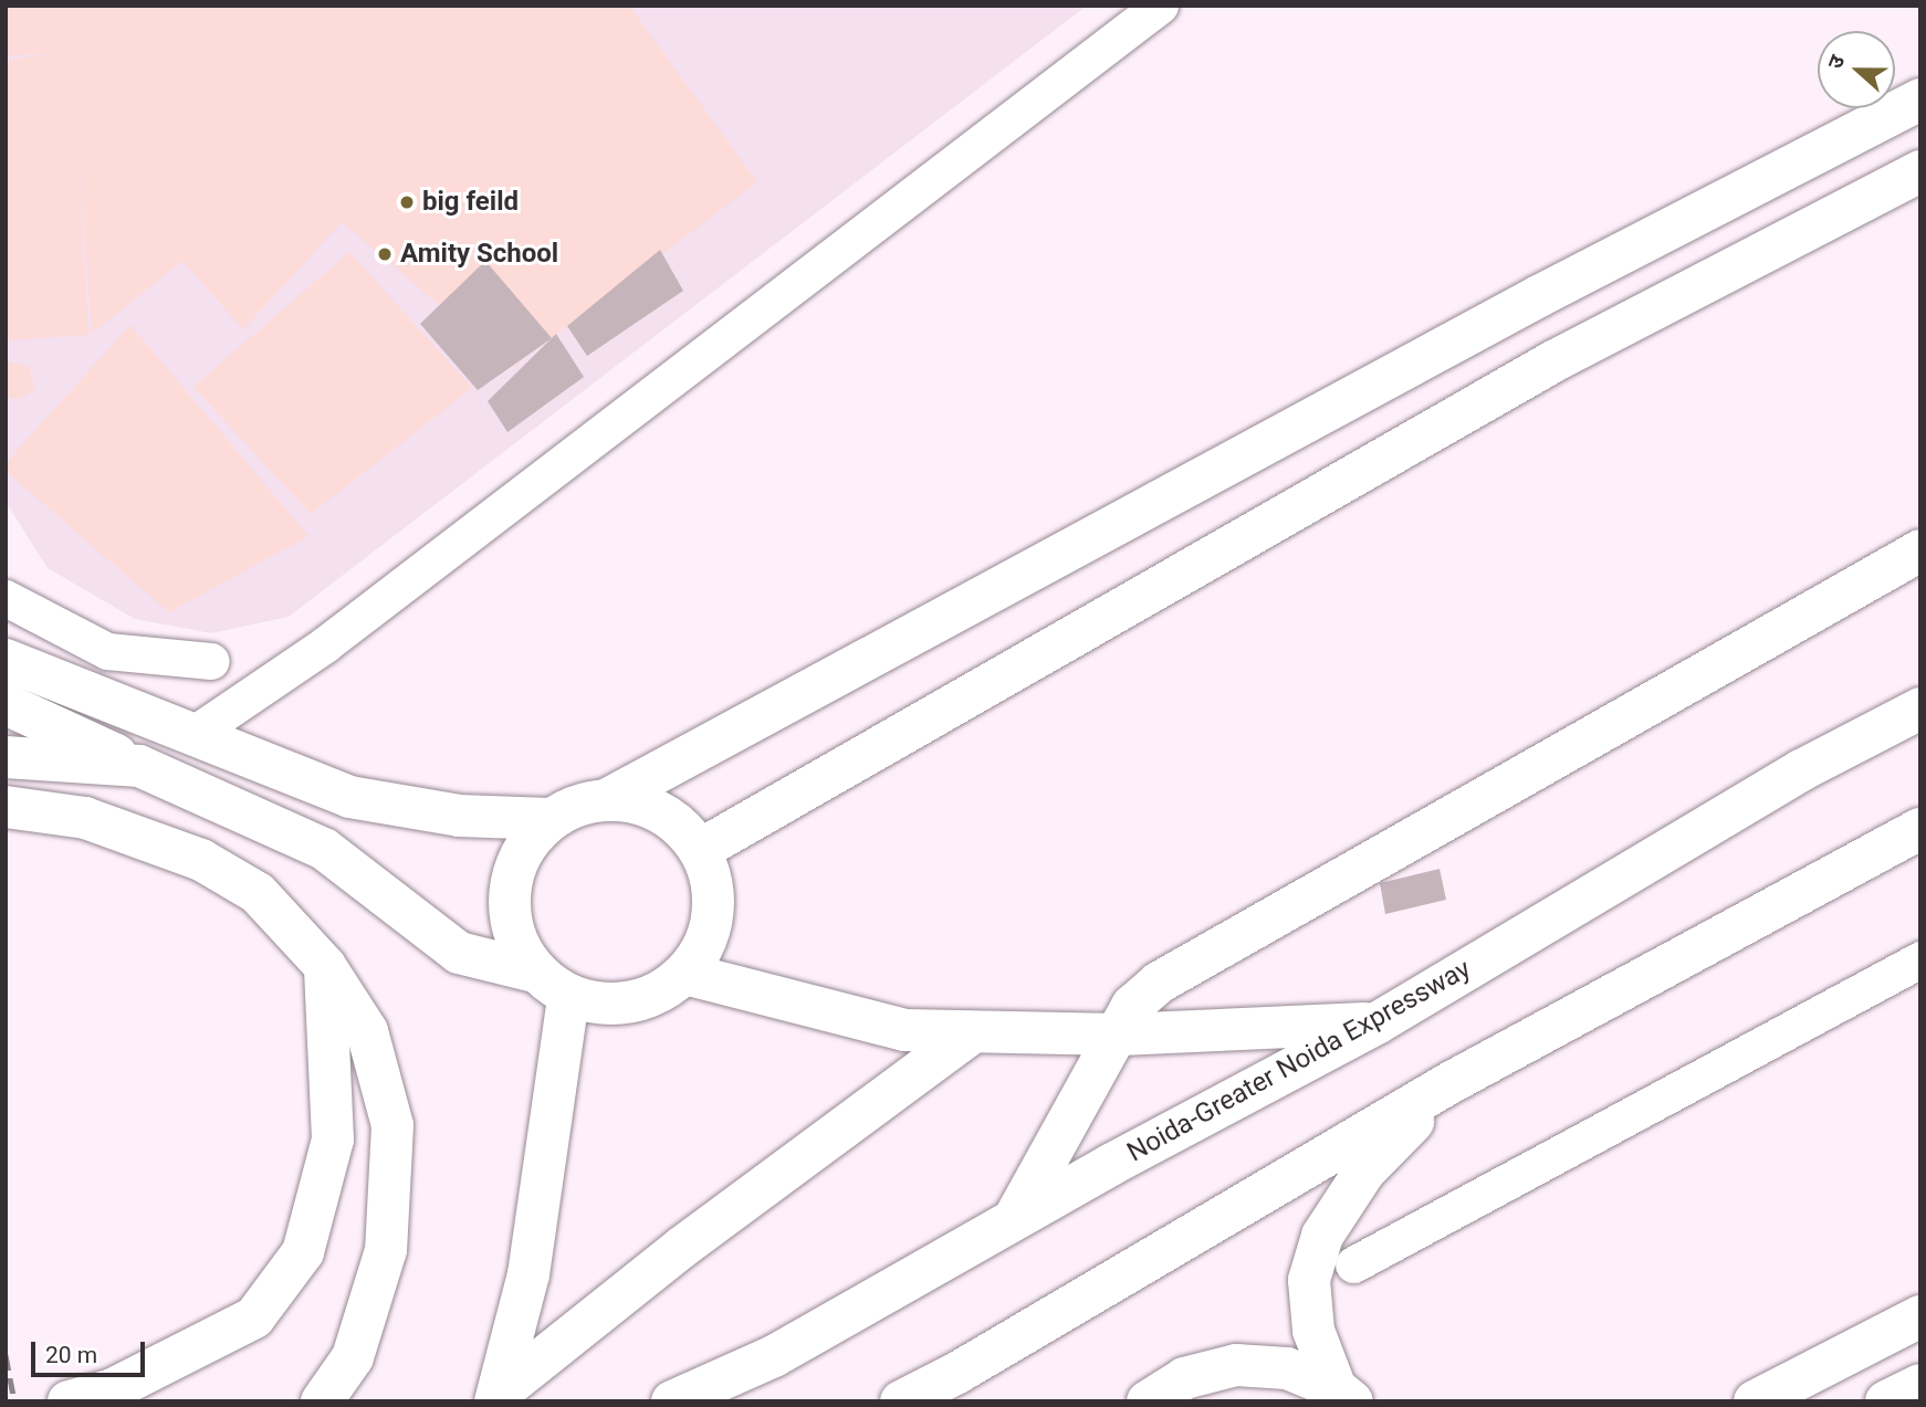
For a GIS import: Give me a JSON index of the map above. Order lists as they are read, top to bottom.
{
  "streets": {
    "main road": ["Noida-Greater Noida Expressway"]
  },
  "places": ["big feild", "Amity School"],
  "scale_bar": "20 m",
  "north": "left"
}
